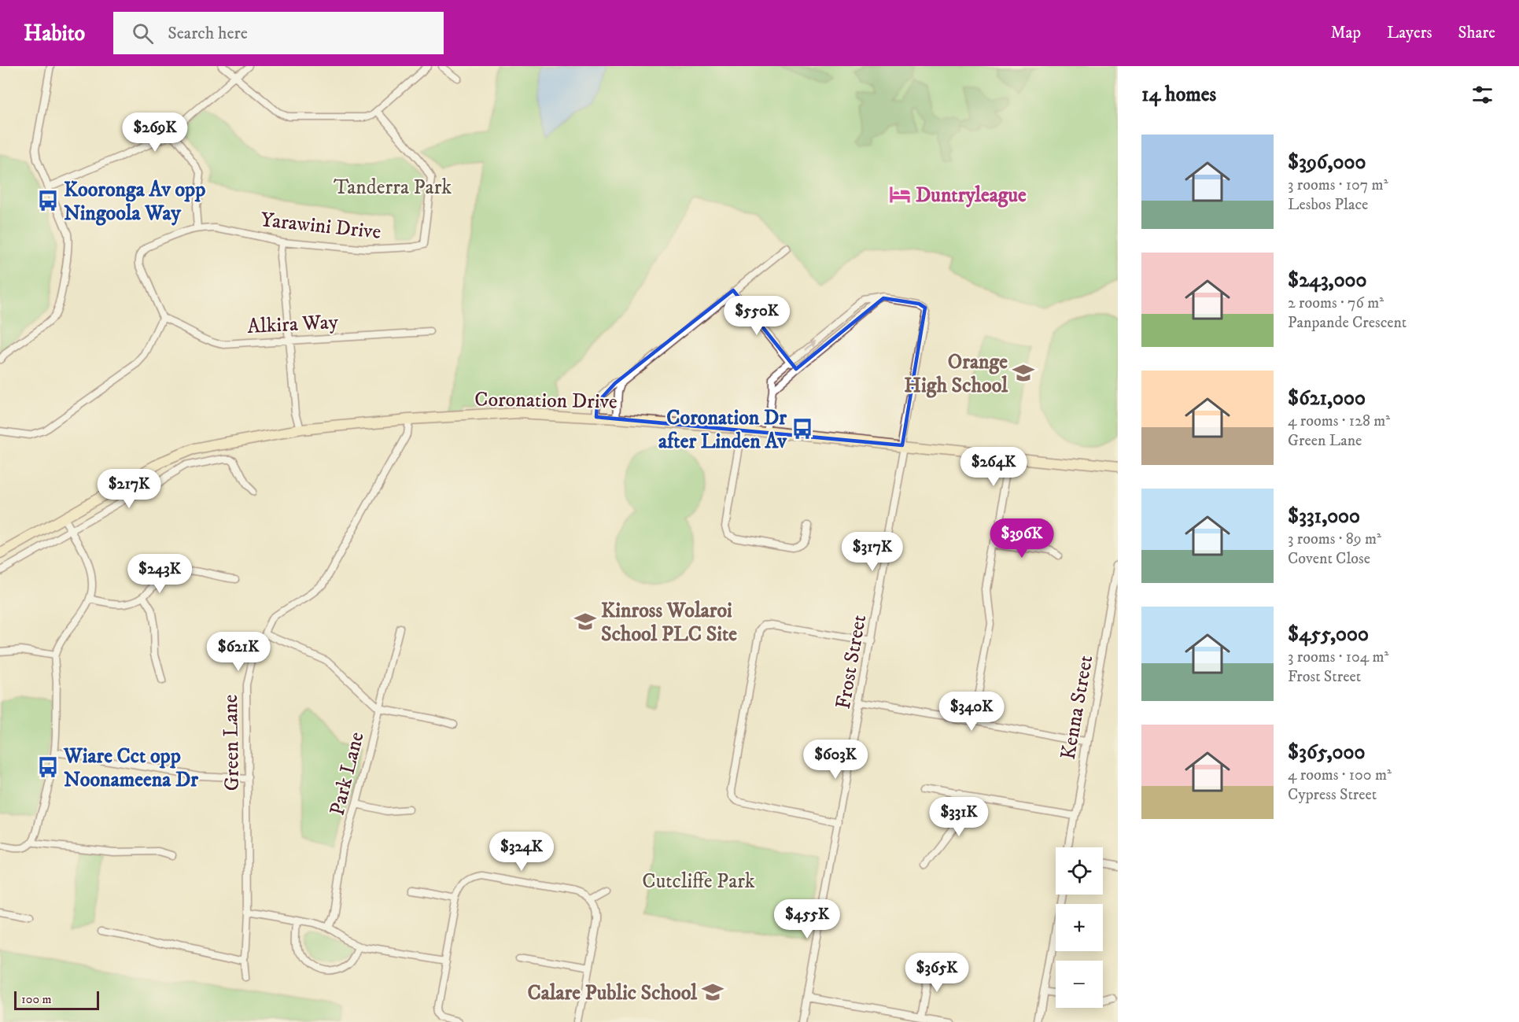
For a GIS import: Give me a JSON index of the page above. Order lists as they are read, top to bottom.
{
  "streets": {
    "main road": ["Coronation Drive"],
    "street": [
      "Yarawini Drive",
      "Alkira Way",
      "Frost Street",
      "Kenna Street",
      "Green Lane",
      "Park Lane"
    ]
  },
  "crossings": [
    ["Yarawini Drive", "Alkira Way"],
    ["Coronation Drive", "Frost Street"],
    ["Coronation Drive", "Green Lane"]
  ],
  "parks": ["Tanderra Park", "Cutcliffe Park"],
  "places": {
    "hotel": ["Duntryleague"],
    "bus stop": ["Kooronga Av opp Ningoola Way", "Coronation Dr after Linden Av", "Wiare Cct opp Noonameena Dr"],
    "school or university": ["Orange High School", "Kinross Wolaroi School PLC Site", "Calare Public School"]
  },
  "scale_bar": "100 m",
  "page": {
    "header": "Habito",
    "search": "Search here",
    "nav": ["Map", "Layers", "Share"],
    "heading": "14 homes",
    "price": [
      "$269K",
      "$550K",
      "$264K",
      "$217K",
      "$396K",
      "$317K",
      "$243K",
      "$621K",
      "$340K",
      "$603K",
      "$331K",
      "$324K",
      "$455K",
      "$365K"
    ],
    "list": [
      {
        "name": "$396,000",
        "note": "3 rooms · 107 m² · Lesbos Place"
      },
      {
        "name": "$243,000",
        "note": "2 rooms · 76 m² · Panpande Crescent"
      },
      {
        "name": "$621,000",
        "note": "4 rooms · 128 m² · Green Lane"
      },
      {
        "name": "$331,000",
        "note": "3 rooms · 89 m² · Covent Close"
      },
      {
        "name": "$455,000",
        "note": "3 rooms · 104 m² · Frost Street"
      },
      {
        "name": "$365,000",
        "note": "4 rooms · 100 m² · Cypress Street"
      }
    ],
    "map_buttons": ["+", "−"],
    "scale": "100 m"
  }
}
